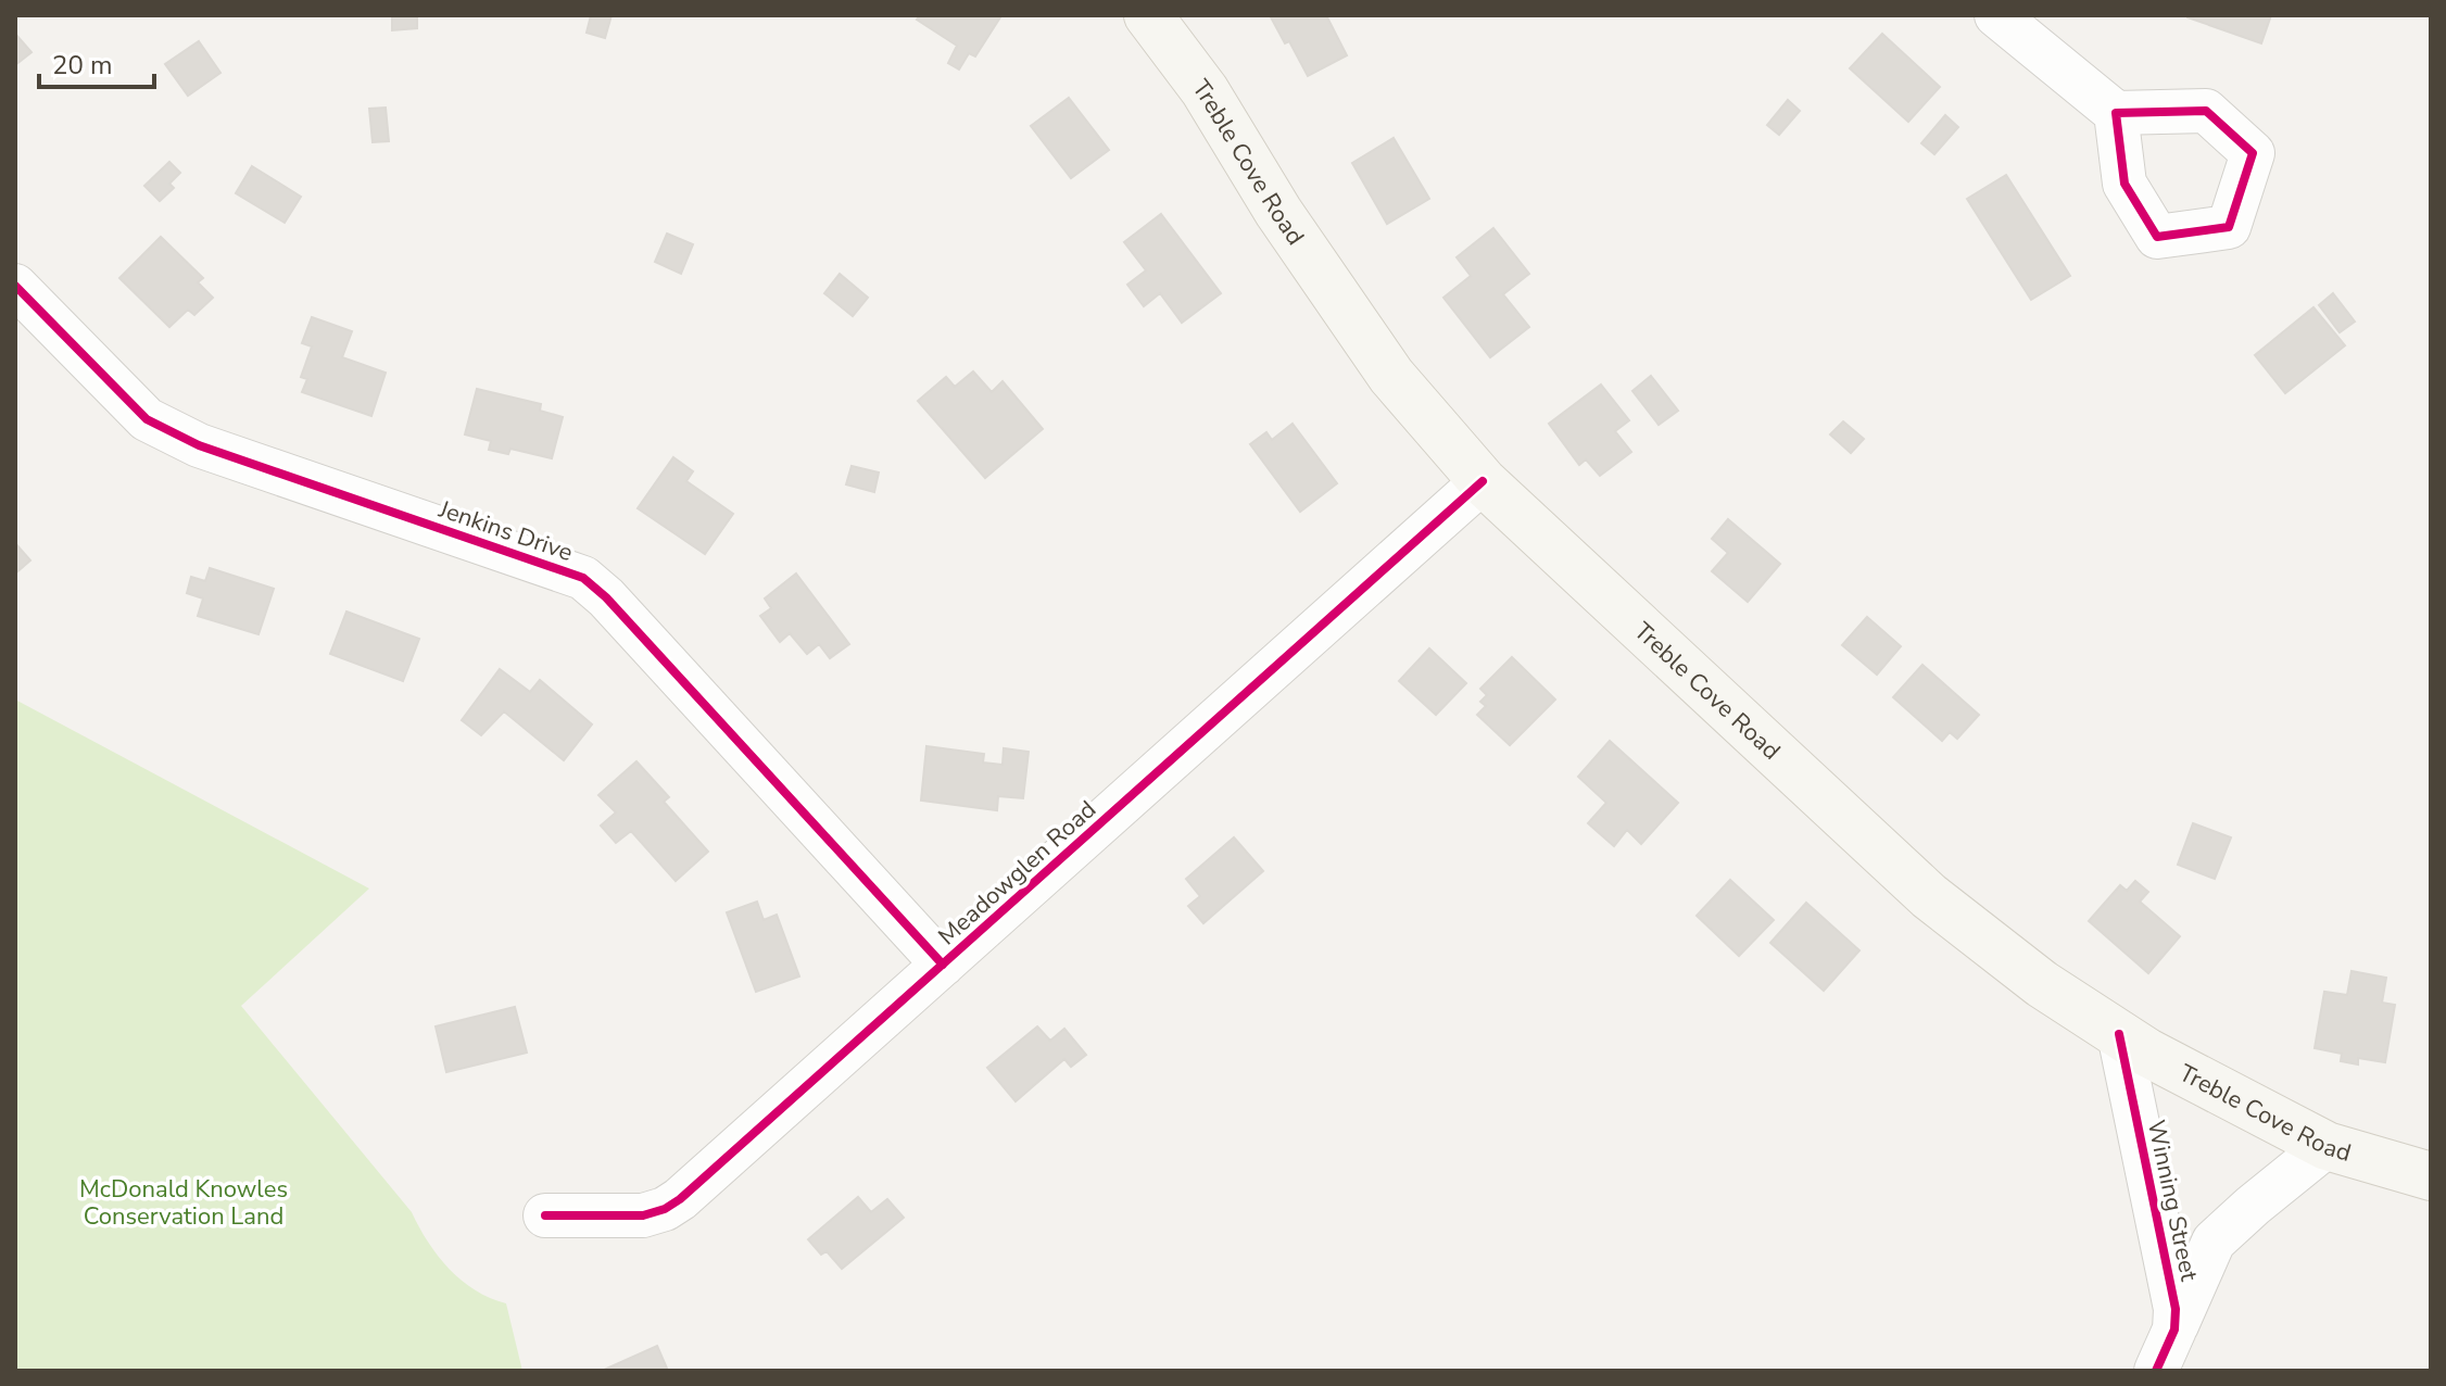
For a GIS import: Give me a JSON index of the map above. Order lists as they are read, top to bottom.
{
  "streets": {
    "main road": ["Treble Cove Road"],
    "street": ["Jenkins Drive", "Meadowglen Road", "Winning Street"]
  },
  "crossings": [
    ["Treble Cove Road", "Meadowglen Road"],
    ["Treble Cove Road", "Winning Street"],
    ["Jenkins Drive", "Meadowglen Road"]
  ],
  "parks": ["McDonald Knowles Conservation Land"],
  "scale_bar": "20 m"
}
